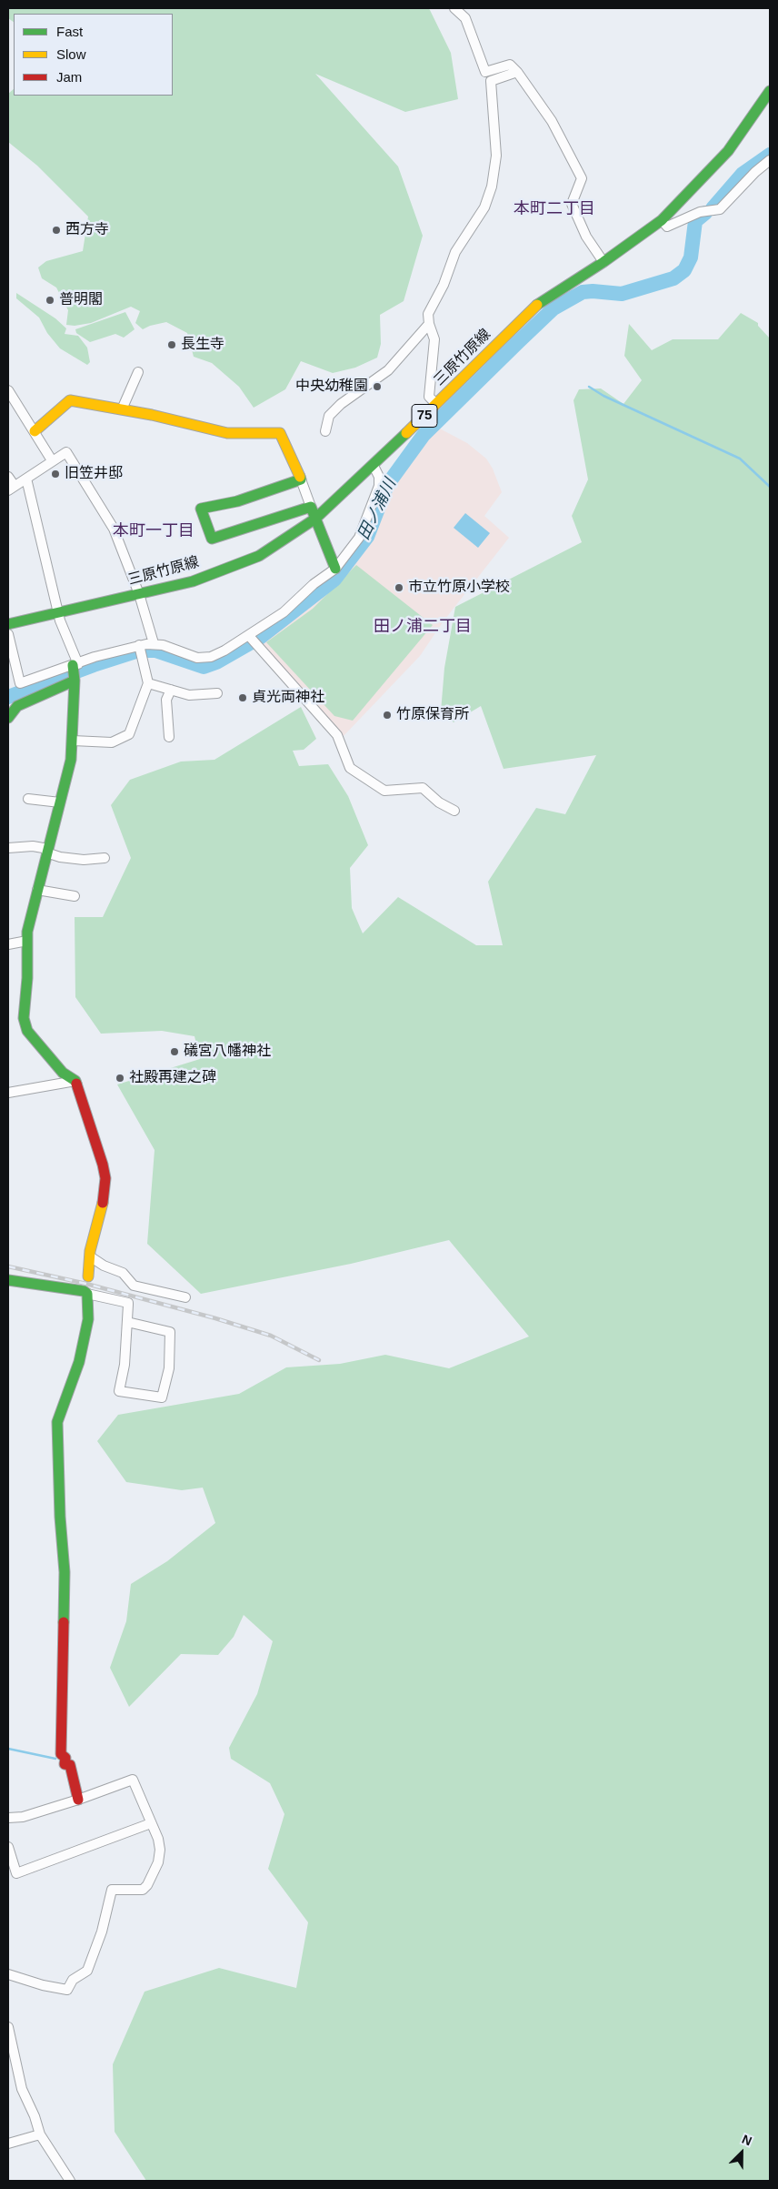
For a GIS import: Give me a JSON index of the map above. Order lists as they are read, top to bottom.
{
  "streets": {
    "street": ["三原竹原線", "75"]
  },
  "districts": ["本町二丁目", "本町一丁目", "田ノ浦二丁目"],
  "water": ["田ノ浦川"],
  "places": [
    "西方寺",
    "普明閣",
    "長生寺",
    "中央幼稚園",
    "旧笠井邸",
    "市立竹原小学校",
    "貞光両神社",
    "竹原保育所",
    "礒宮八幡神社",
    "社殿再建之碑"
  ],
  "legend": ["Fast", "Slow", "Jam"],
  "north": "top right"
}
